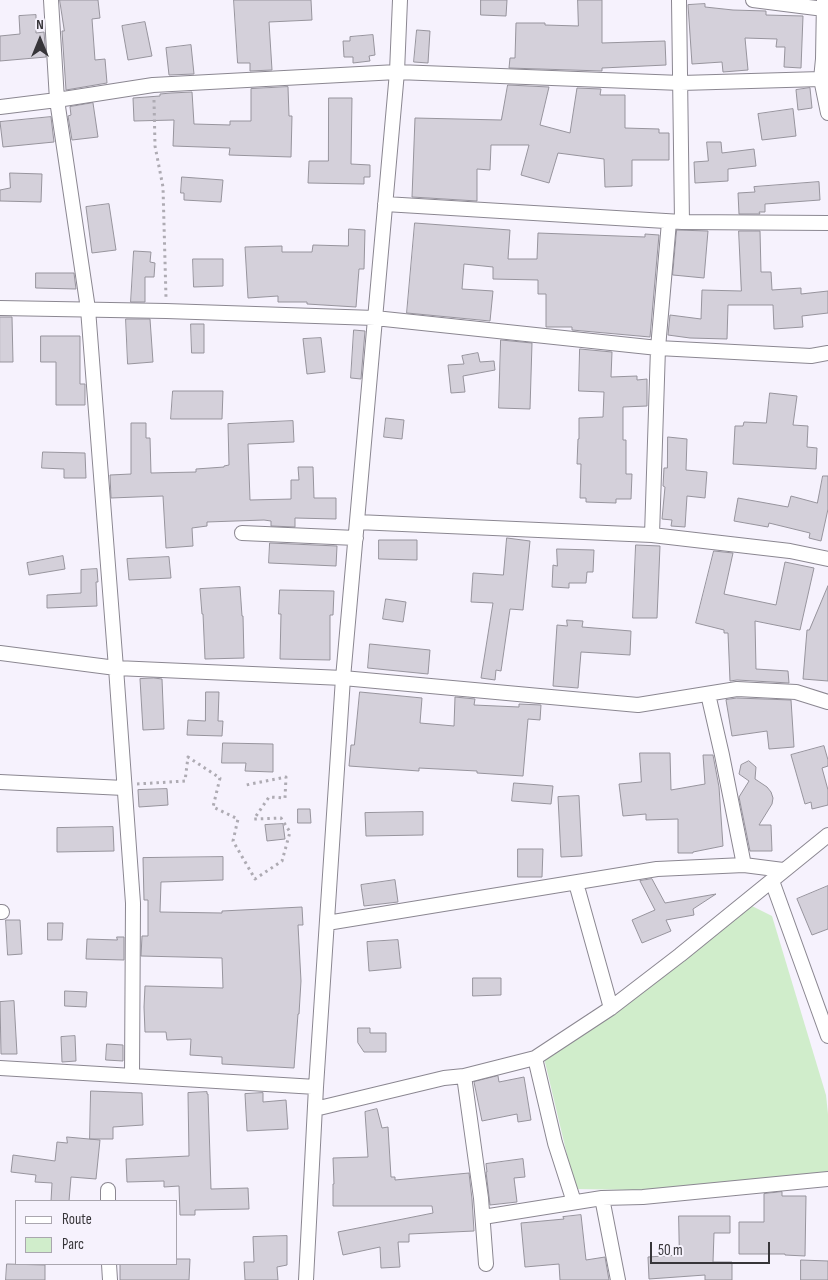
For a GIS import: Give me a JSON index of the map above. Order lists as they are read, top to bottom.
{
  "legend": ["Route", "Parc"],
  "scale_bar": "50 m",
  "north": "top"
}
